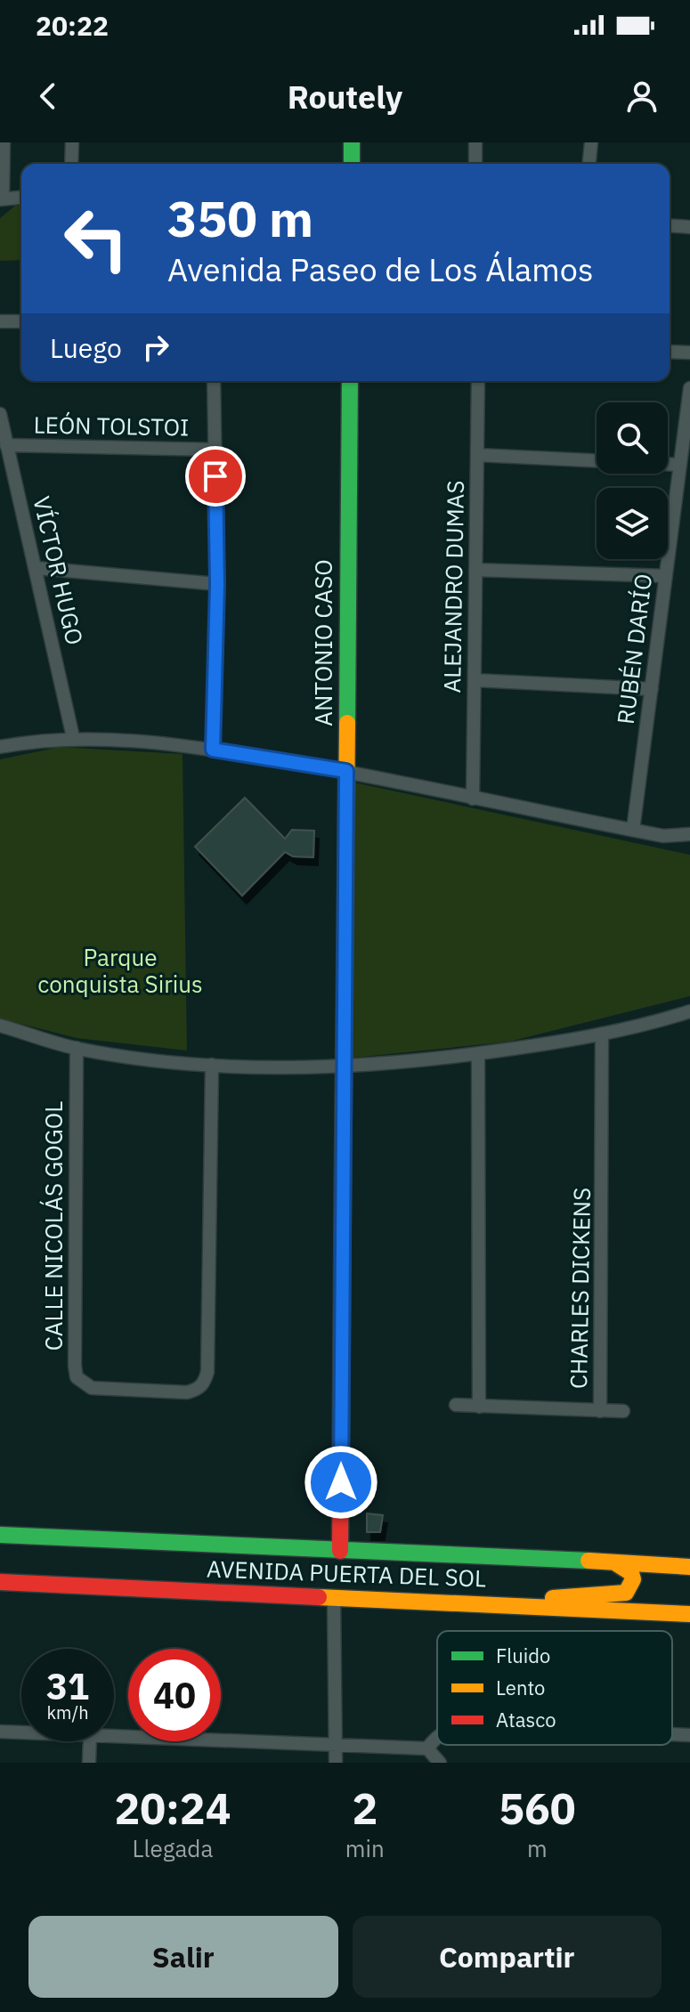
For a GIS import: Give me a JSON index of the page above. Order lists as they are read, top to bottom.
{
  "streets": {
    "main road": ["ANTONIO CASO", "AVENIDA PUERTA DEL SOL"],
    "street": [
      "LEÓN TOLSTOI",
      "VÍCTOR HUGO",
      "ALEJANDRO DUMAS",
      "RUBÉN DARÍO",
      "CALLE NICOLÁS GOGOL",
      "CHARLES DICKENS"
    ]
  },
  "crossings": [
    ["LEÓN TOLSTOI", "VÍCTOR HUGO"],
    ["ANTONIO CASO", "AVENIDA PUERTA DEL SOL"]
  ],
  "parks": ["Parque conquista Sirius"],
  "legend": ["Fluido", "Lento", "Atasco"],
  "page": {
    "status": "20:22",
    "header": "Routely",
    "turn": ["350 m", "Avenida Paseo de Los Álamos"],
    "then": "Luego",
    "speed": "31 km/h",
    "limit": "40",
    "eta": [
      "20:24",
      "Llegada",
      "2",
      "min",
      "560",
      "m"
    ],
    "buttons": ["Salir", "Compartir"]
  }
}
